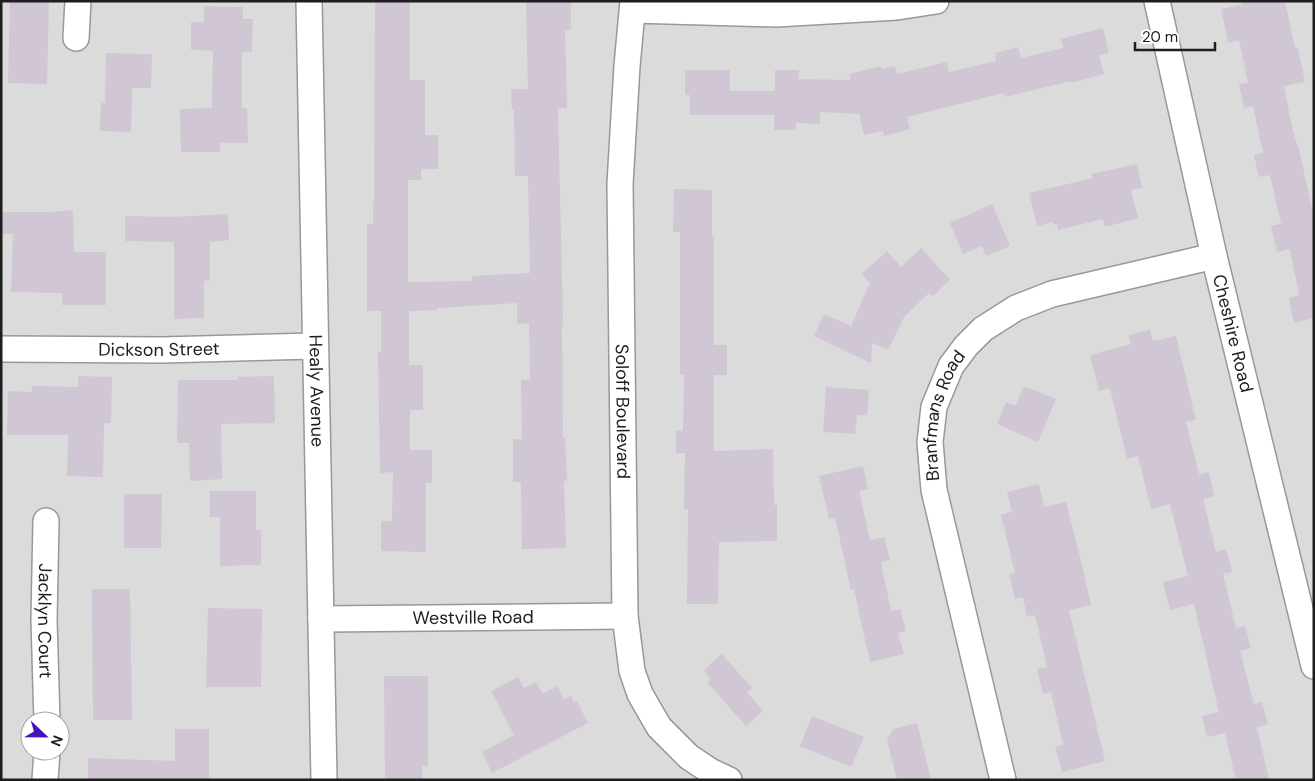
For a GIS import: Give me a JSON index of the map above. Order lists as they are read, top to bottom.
{
  "streets": {
    "street": [
      "Cheshire Road",
      "Dickson Street",
      "Healy Avenue",
      "Soloff Boulevard",
      "Branfmans Road",
      "Westville Road",
      "Jacklyn Court"
    ]
  },
  "crossings": [
    ["Cheshire Road", "Branfmans Road"],
    ["Dickson Street", "Healy Avenue"],
    ["Healy Avenue", "Westville Road"],
    ["Soloff Boulevard", "Westville Road"]
  ],
  "scale_bar": "20 m",
  "north": "right"
}
